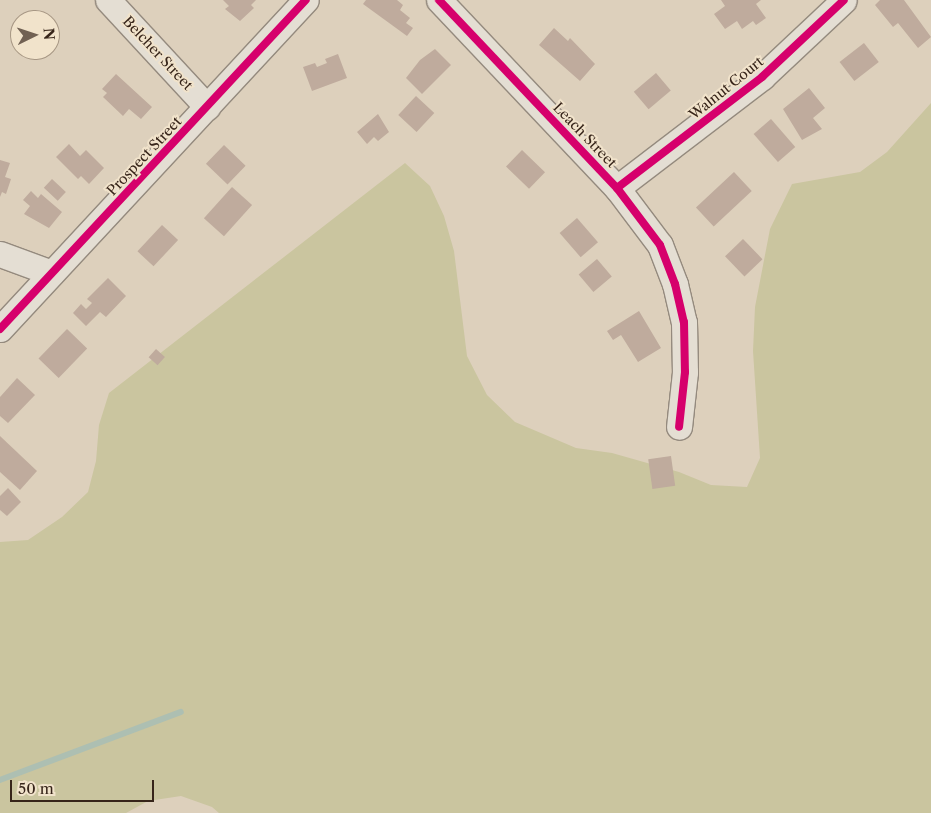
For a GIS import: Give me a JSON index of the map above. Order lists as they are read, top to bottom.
{
  "streets": {
    "street": [
      "Belcher Street",
      "Walnut Court",
      "Leach Street",
      "Prospect Street"
    ]
  },
  "crossings": [
    ["Belcher Street", "Prospect Street"],
    ["Walnut Court", "Leach Street"]
  ],
  "scale_bar": "50 m",
  "north": "right"
}
